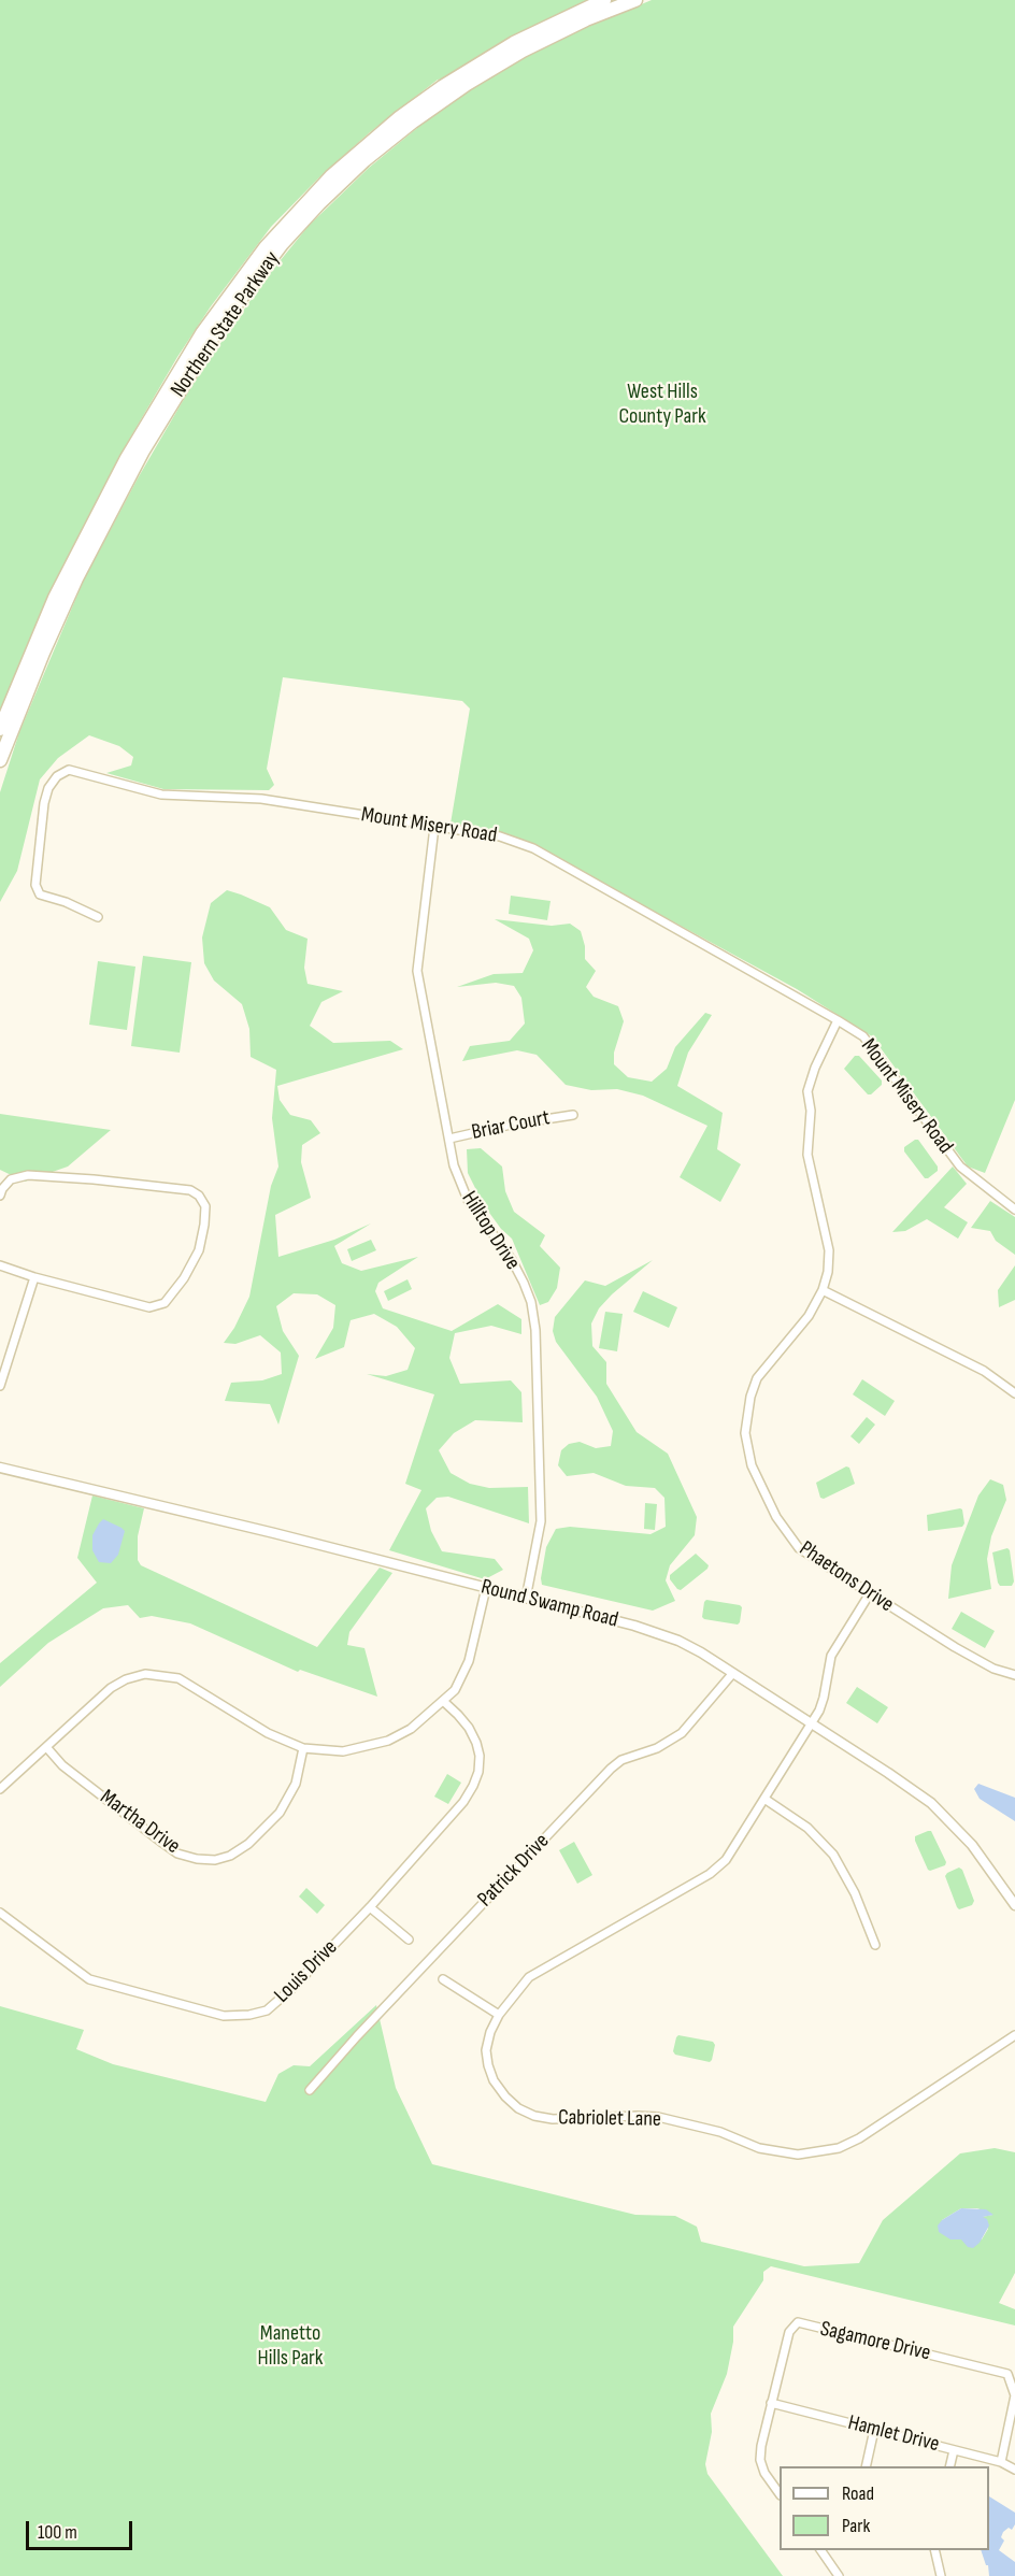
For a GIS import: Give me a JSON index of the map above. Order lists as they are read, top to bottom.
{
  "streets": {
    "highway": ["Northern State Parkway"],
    "street": [
      "Mount Misery Road",
      "Briar Court",
      "Hilltop Drive",
      "Phaetons Drive",
      "Round Swamp Road",
      "Martha Drive",
      "Patrick Drive",
      "Louis Drive",
      "Cabriolet Lane",
      "Sagamore Drive",
      "Hamlet Drive"
    ]
  },
  "crossings": [
    ["Mount Misery Road", "Hilltop Drive"],
    ["Mount Misery Road", "Phaetons Drive"],
    ["Briar Court", "Hilltop Drive"],
    ["Hilltop Drive", "Round Swamp Road"],
    ["Phaetons Drive", "Cabriolet Lane"],
    ["Round Swamp Road", "Patrick Drive"],
    ["Round Swamp Road", "Cabriolet Lane"],
    ["Sagamore Drive", "Hamlet Drive"]
  ],
  "parks": ["West Hills County Park", "Manetto Hills Park"],
  "legend": ["Road", "Park"],
  "scale_bar": "100 m"
}
